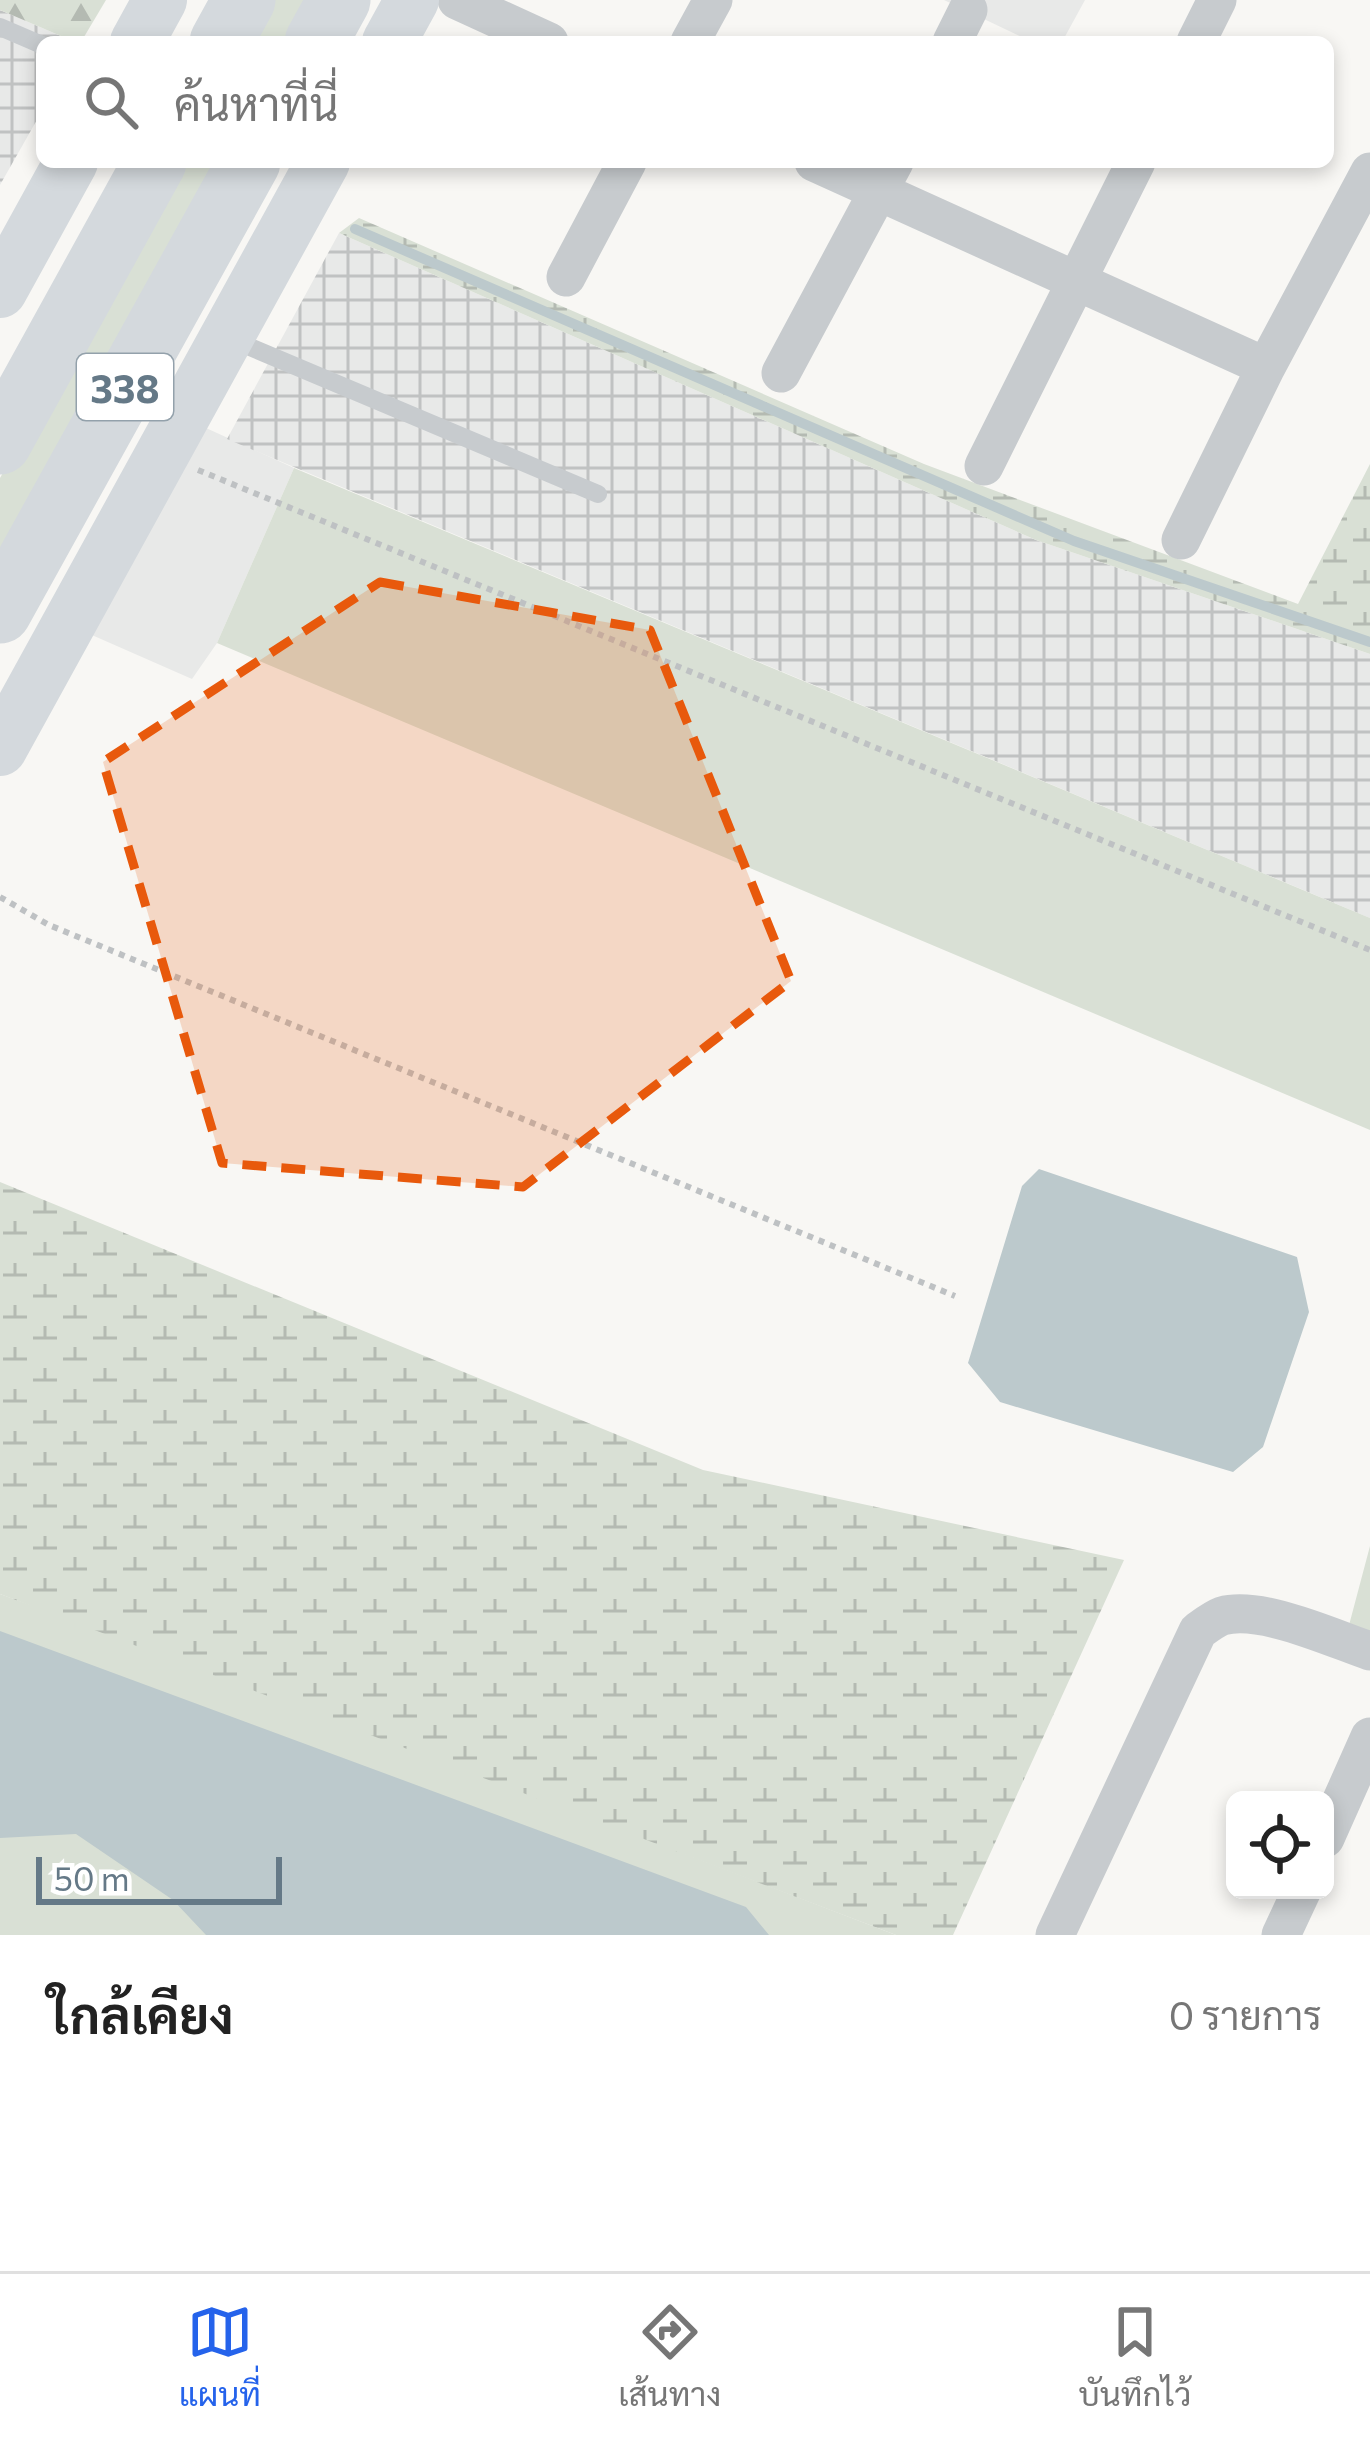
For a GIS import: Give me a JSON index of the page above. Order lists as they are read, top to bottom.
{
  "streets": {
    "highway": ["338"]
  },
  "scale_bar": "50 m",
  "page": {
    "search": "ค้นหาที่นี่",
    "scale": "50 m",
    "heading": ["ใกล้เคียง", "0 รายการ"],
    "nav": ["แผนที่", "เส้นทาง", "บันทึกไว้"]
  }
}
